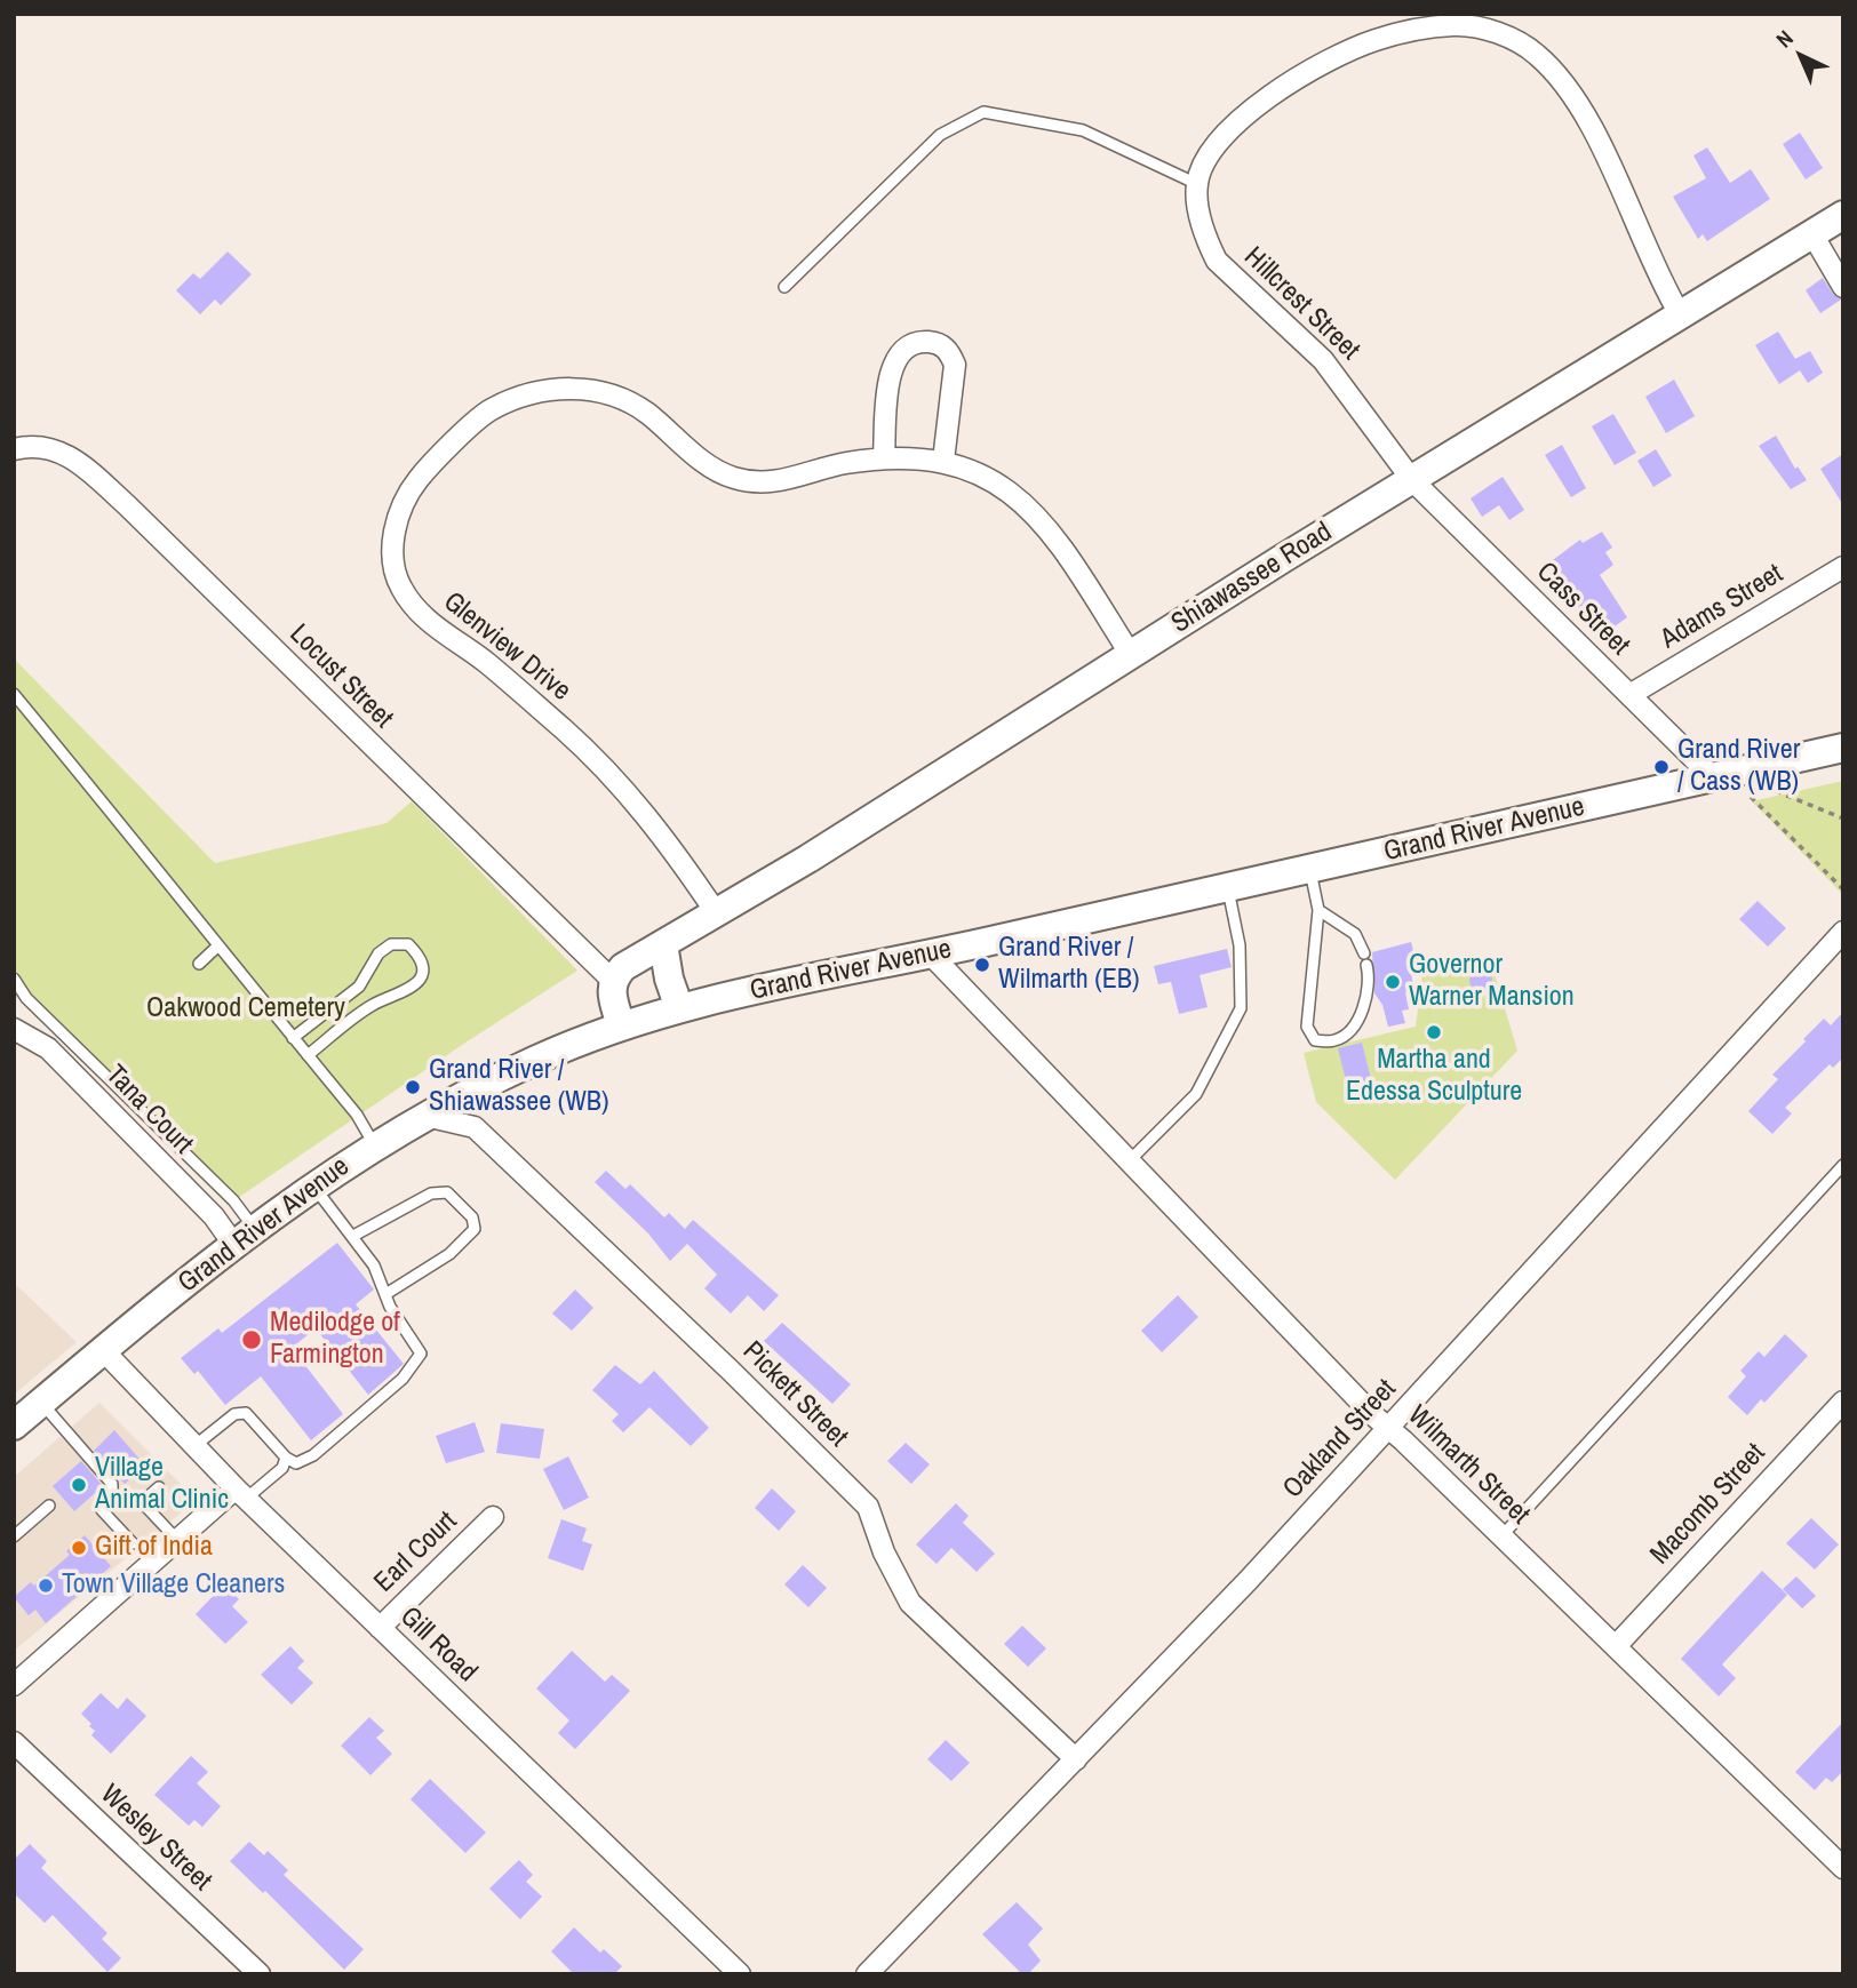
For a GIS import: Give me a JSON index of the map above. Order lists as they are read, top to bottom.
{
  "streets": {
    "main road": ["Shiawassee Road", "Grand River Avenue"],
    "street": [
      "Hillcrest Street",
      "Adams Street",
      "Cass Street",
      "Glenview Drive",
      "Locust Street",
      "Tana Court",
      "Pickett Street",
      "Oakland Street",
      "Wilmarth Street",
      "Macomb Street",
      "Earl Court",
      "Gill Road",
      "Wesley Street"
    ]
  },
  "crossings": [
    ["Hillcrest Street", "Shiawassee Road"],
    ["Hillcrest Street", "Cass Street"],
    ["Shiawassee Road", "Cass Street"],
    ["Shiawassee Road", "Glenview Drive"],
    ["Shiawassee Road", "Locust Street"],
    ["Adams Street", "Cass Street"],
    ["Cass Street", "Grand River Avenue"],
    ["Grand River Avenue", "Tana Court"],
    ["Grand River Avenue", "Pickett Street"],
    ["Grand River Avenue", "Wilmarth Street"],
    ["Grand River Avenue", "Gill Road"],
    ["Pickett Street", "Oakland Street"],
    ["Oakland Street", "Wilmarth Street"],
    ["Wilmarth Street", "Macomb Street"],
    ["Earl Court", "Gill Road"]
  ],
  "parks": ["Oakwood Cemetery"],
  "places": [
    "Grand River / Cass (WB)",
    "Grand River / Wilmarth (EB)",
    "Governor Warner Mansion",
    "Martha and Edessa Sculpture",
    "Grand River / Shiawassee (WB)",
    "Medilodge of Farmington",
    "Village Animal Clinic",
    "Gift of India",
    "Town Village Cleaners"
  ],
  "north": "top left"
}
